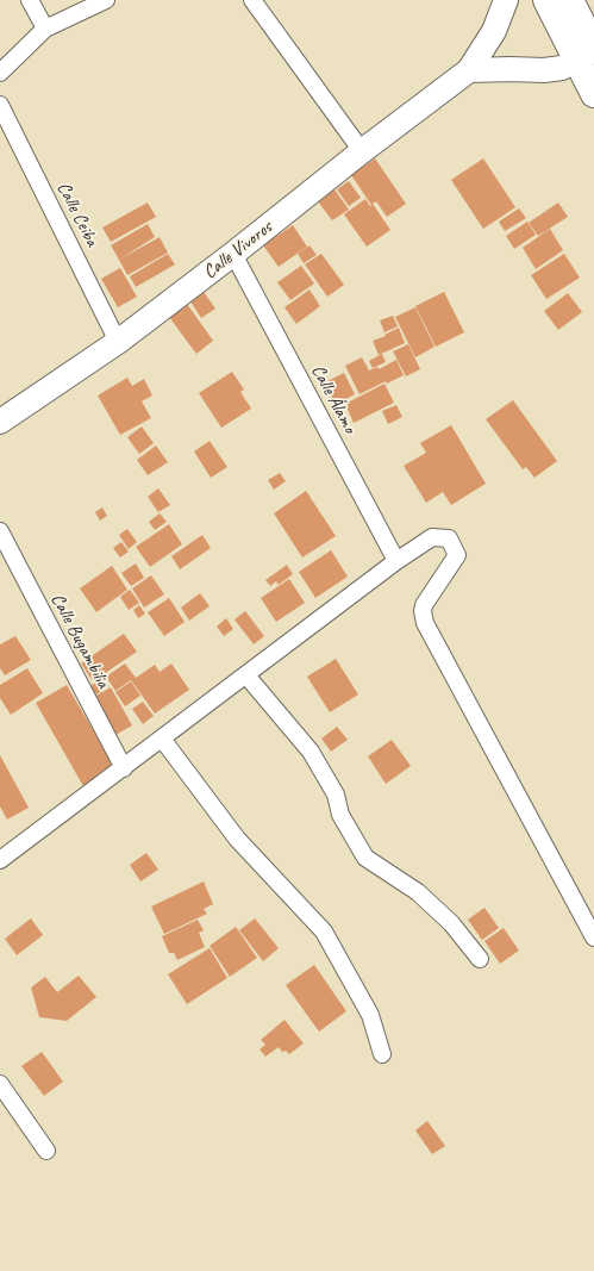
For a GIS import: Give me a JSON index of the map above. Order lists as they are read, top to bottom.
{
  "streets": {
    "street": [
      "Calle Ceiba",
      "Calle Vivoros",
      "Calle Álamo",
      "Calle Bugambilia"
    ]
  },
  "crossings": [
    ["Calle Ceiba", "Calle Vivoros"],
    ["Calle Vivoros", "Calle Álamo"]
  ]
}
